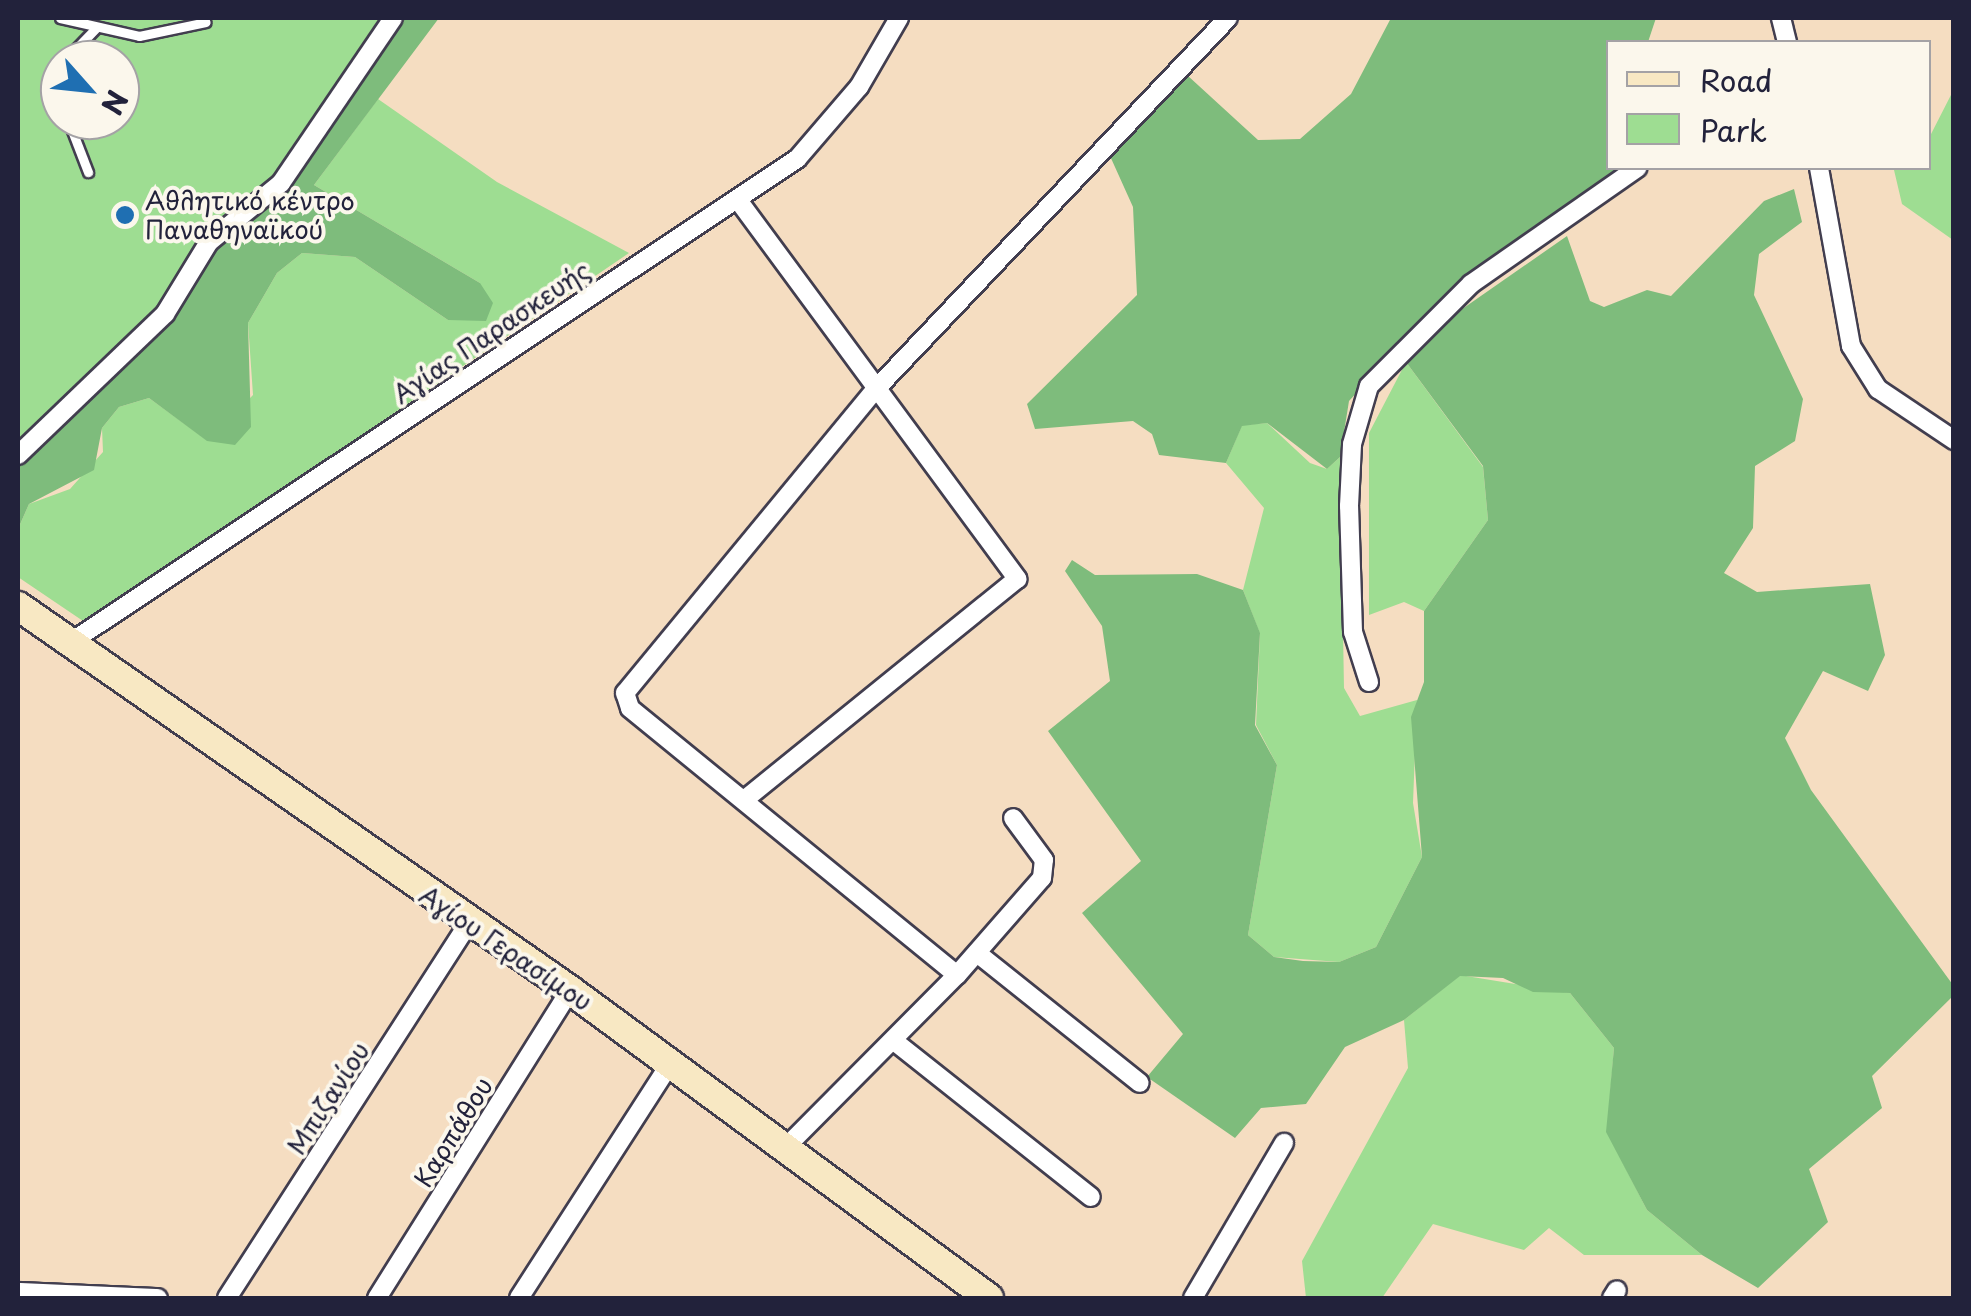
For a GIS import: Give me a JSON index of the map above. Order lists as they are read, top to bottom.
{
  "streets": {
    "street": [
      "Αγίας Παρασκευής",
      "Αγίου Γερασίμου",
      "Μπιζανίου",
      "Καρπάθου"
    ]
  },
  "crossings": [
    ["Αγίας Παρασκευής", "Αγίου Γερασίμου"],
    ["Αγίου Γερασίμου", "Μπιζανίου"],
    ["Αγίου Γερασίμου", "Καρπάθου"]
  ],
  "places": ["Αθλητικό κέντρο Παναθηναϊκού"],
  "legend": ["Road", "Park"],
  "north": "bottom right"
}
